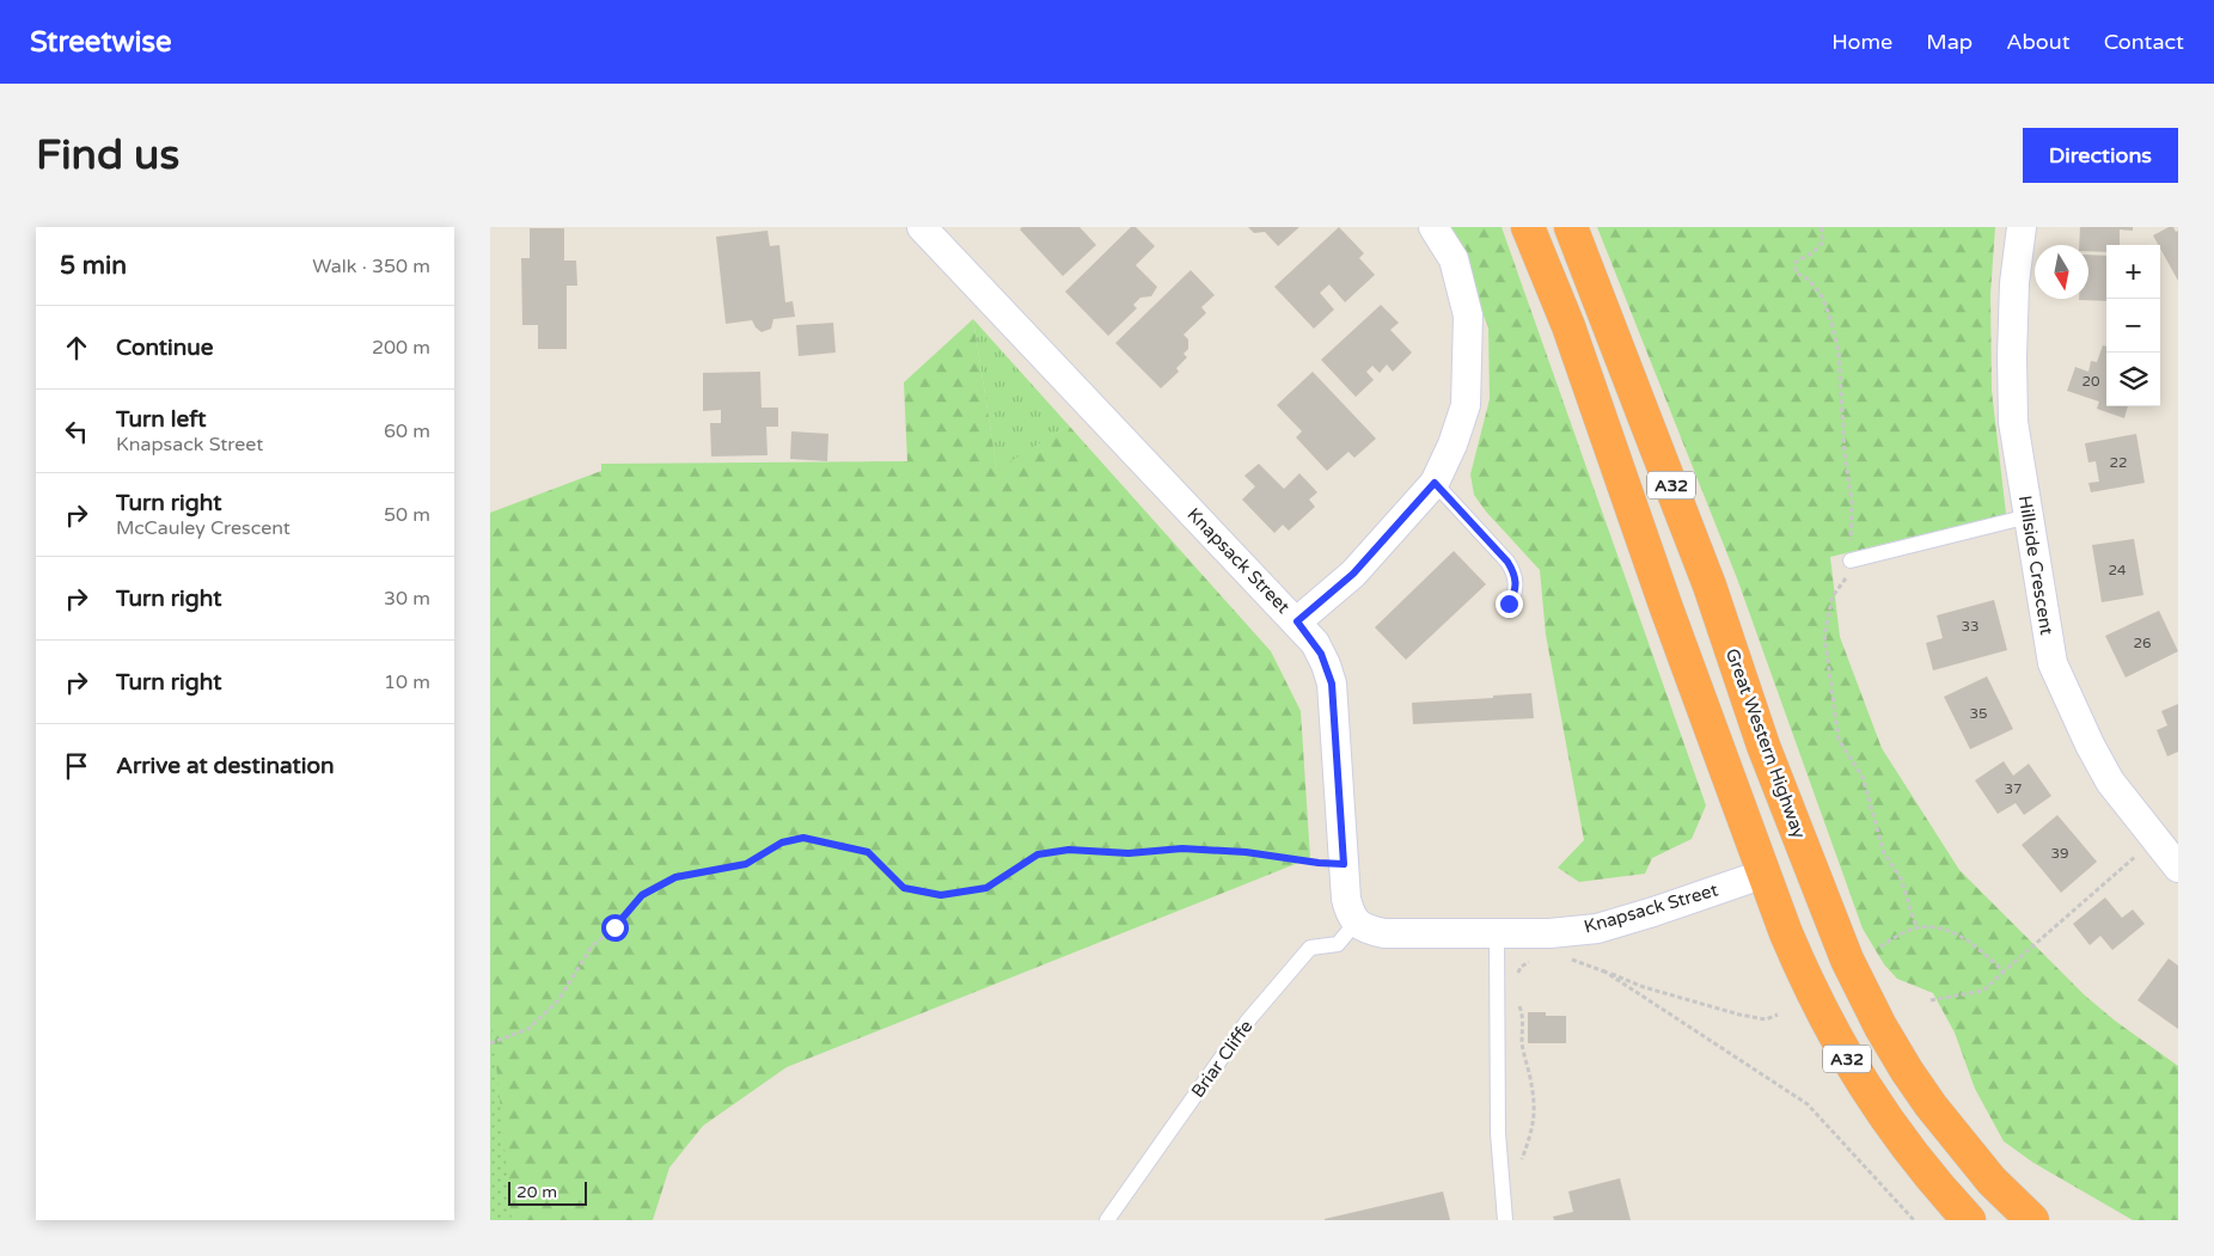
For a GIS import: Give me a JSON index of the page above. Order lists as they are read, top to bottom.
{
  "streets": {
    "highway": ["A32", "Great Western Highway"],
    "street": ["Knapsack Street", "Hillside Crescent"],
    "lane": ["Briar Cliffe"]
  },
  "crossings": [
    ["A32", "Knapsack Street"],
    ["Knapsack Street", "Briar Cliffe"]
  ],
  "house_numbers": [
    "20",
    "22",
    "24",
    "33",
    "26",
    "35",
    "37",
    "39"
  ],
  "scale_bar": "20 m",
  "north": "bottom",
  "page": {
    "header": "Streetwise",
    "nav": [
      "Home",
      "Map",
      "About",
      "Contact"
    ],
    "buttons": "Directions",
    "title": "Find us",
    "heading": ["5 min", "Walk · 350 m"],
    "map_buttons": ["+", "−"],
    "list": [
      ["Continue", "200 m"],
      ["Turn left", "Knapsack Street", "60 m"],
      ["Turn right", "McCauley Crescent", "50 m"],
      ["Turn right", "30 m"],
      ["Turn right", "10 m"],
      "Arrive at destination"
    ],
    "scale": "20 m"
  }
}
